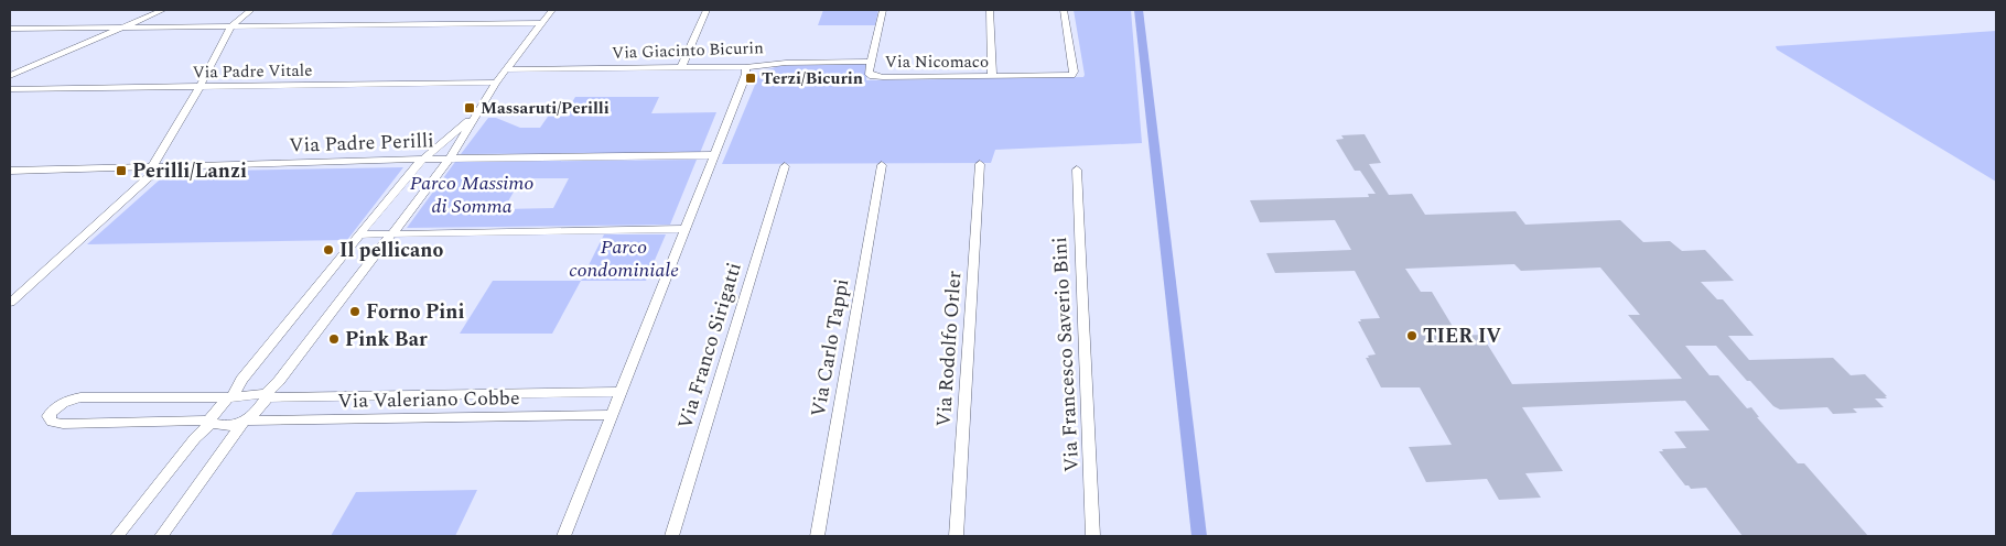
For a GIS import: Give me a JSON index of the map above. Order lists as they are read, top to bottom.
{
  "streets": {
    "street": [
      "Via Giacinto Bicurin",
      "Via Nicomaco",
      "Via Padre Vitale",
      "Via Padre Perilli",
      "Via Franco Sirigatti",
      "Via Carlo Tappi",
      "Via Rodolfo Orler",
      "Via Francesco Saverio Bini",
      "Via Valeriano Cobbe"
    ]
  },
  "crossings": [
    ["Via Giacinto Bicurin", "Via Nicomaco"]
  ],
  "parks": ["Parco Massimo di Somma", "Parco condominiale"],
  "places": {
    "transit": ["Terzi/Bicurin", "Massaruti/Perilli", "Perilli/Lanzi"],
    "other": [
      "Il pellicano",
      "Forno Pini",
      "TIER IV",
      "Pink Bar"
    ]
  }
}
